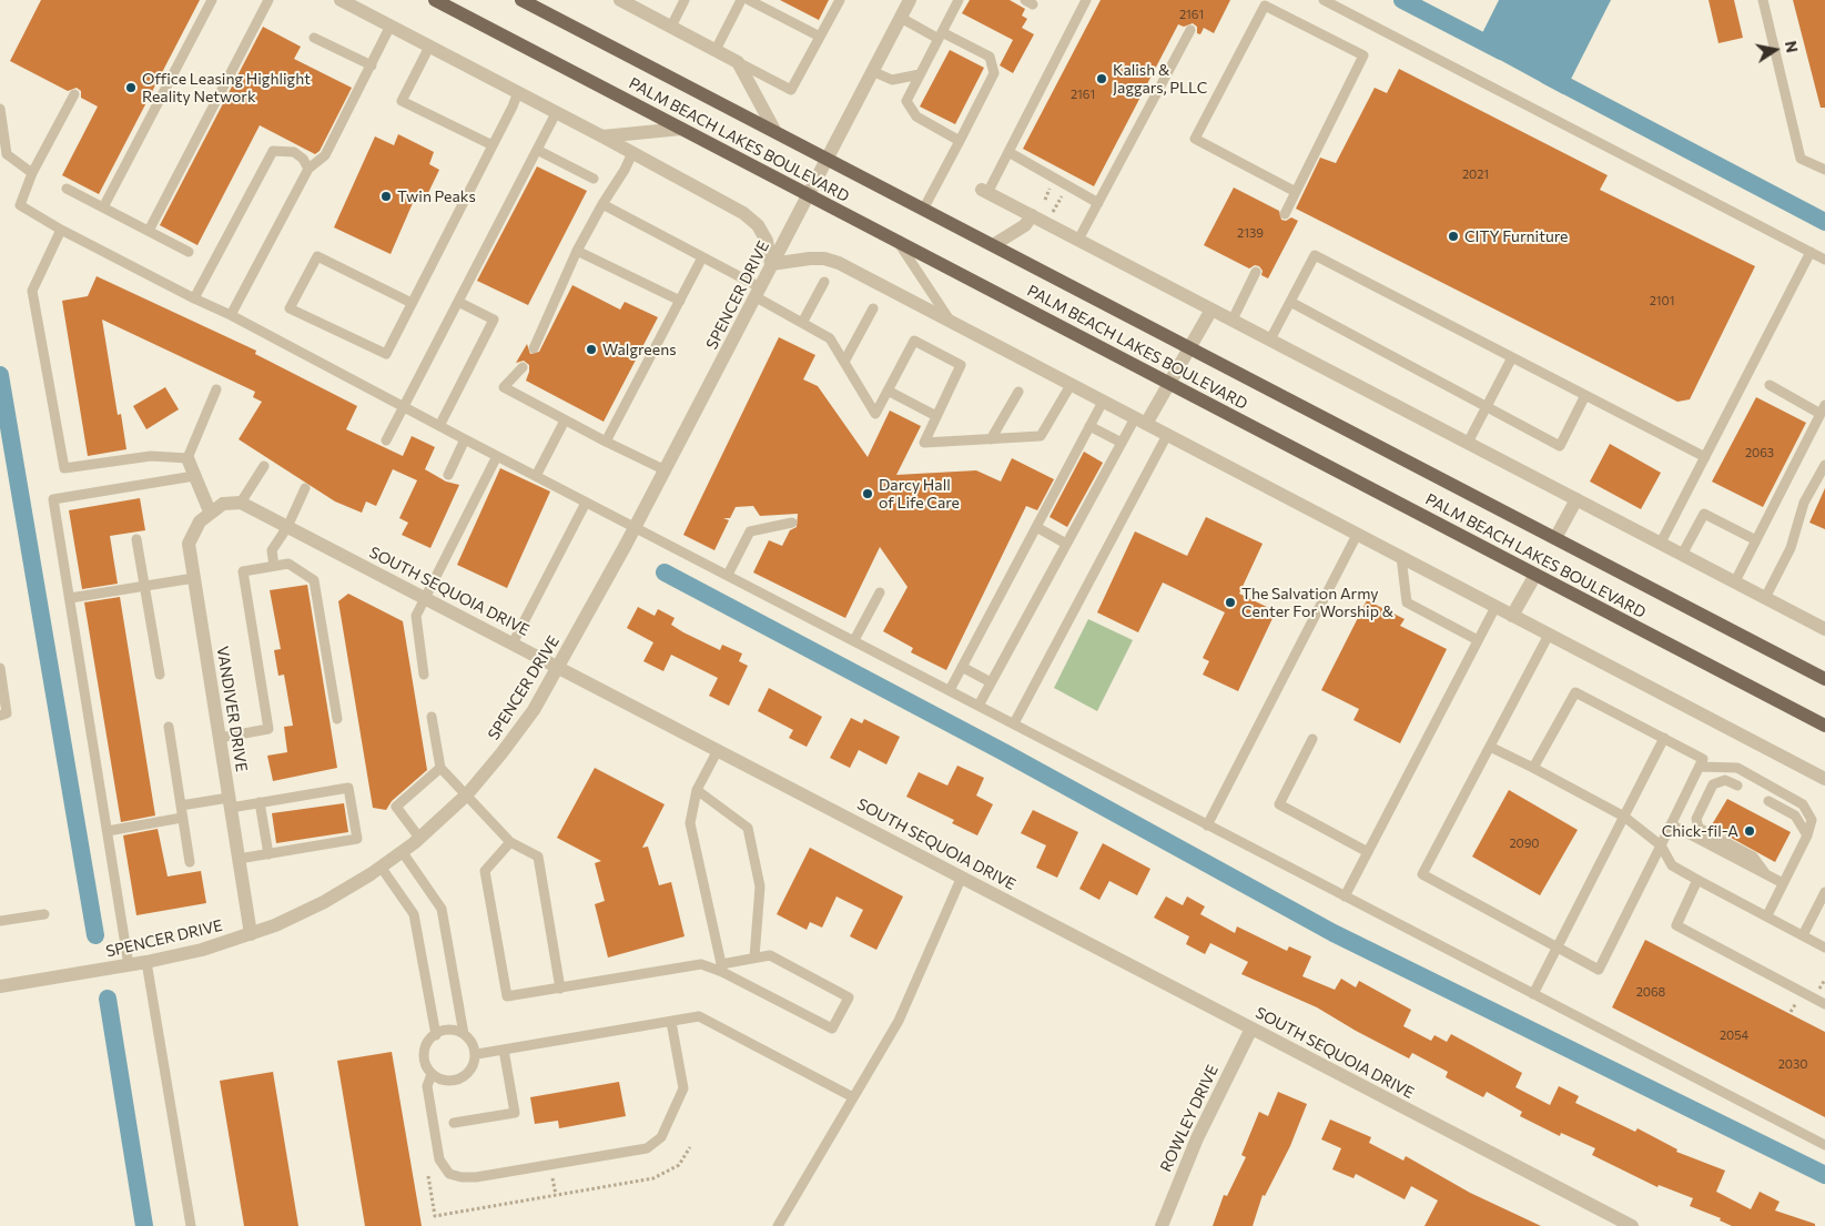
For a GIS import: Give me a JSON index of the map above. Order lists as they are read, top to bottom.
{
  "streets": {
    "main road": ["PALM BEACH LAKES BOULEVARD"],
    "street": [
      "SPENCER DRIVE",
      "SOUTH SEQUOIA DRIVE",
      "VANDIVER DRIVE",
      "ROWLEY DRIVE"
    ]
  },
  "crossings": [
    ["PALM BEACH LAKES BOULEVARD", "SPENCER DRIVE"],
    ["SPENCER DRIVE", "SOUTH SEQUOIA DRIVE"],
    ["SPENCER DRIVE", "VANDIVER DRIVE"],
    ["SOUTH SEQUOIA DRIVE", "VANDIVER DRIVE"],
    ["SOUTH SEQUOIA DRIVE", "ROWLEY DRIVE"]
  ],
  "places": [
    "Kalish & Jaggars, PLLC",
    "Office Leasing Highlight Reality Network",
    "Twin Peaks",
    "CITY Furniture",
    "Walgreens",
    "Darcy Hall of Life Care",
    "The Salvation Army Center For Worship &",
    "Chick-fil-A"
  ],
  "house_numbers": [
    "2161",
    "2161",
    "2021",
    "2139",
    "2101",
    "2063",
    "2090",
    "2068",
    "2054",
    "2030"
  ],
  "north": "right"
}
